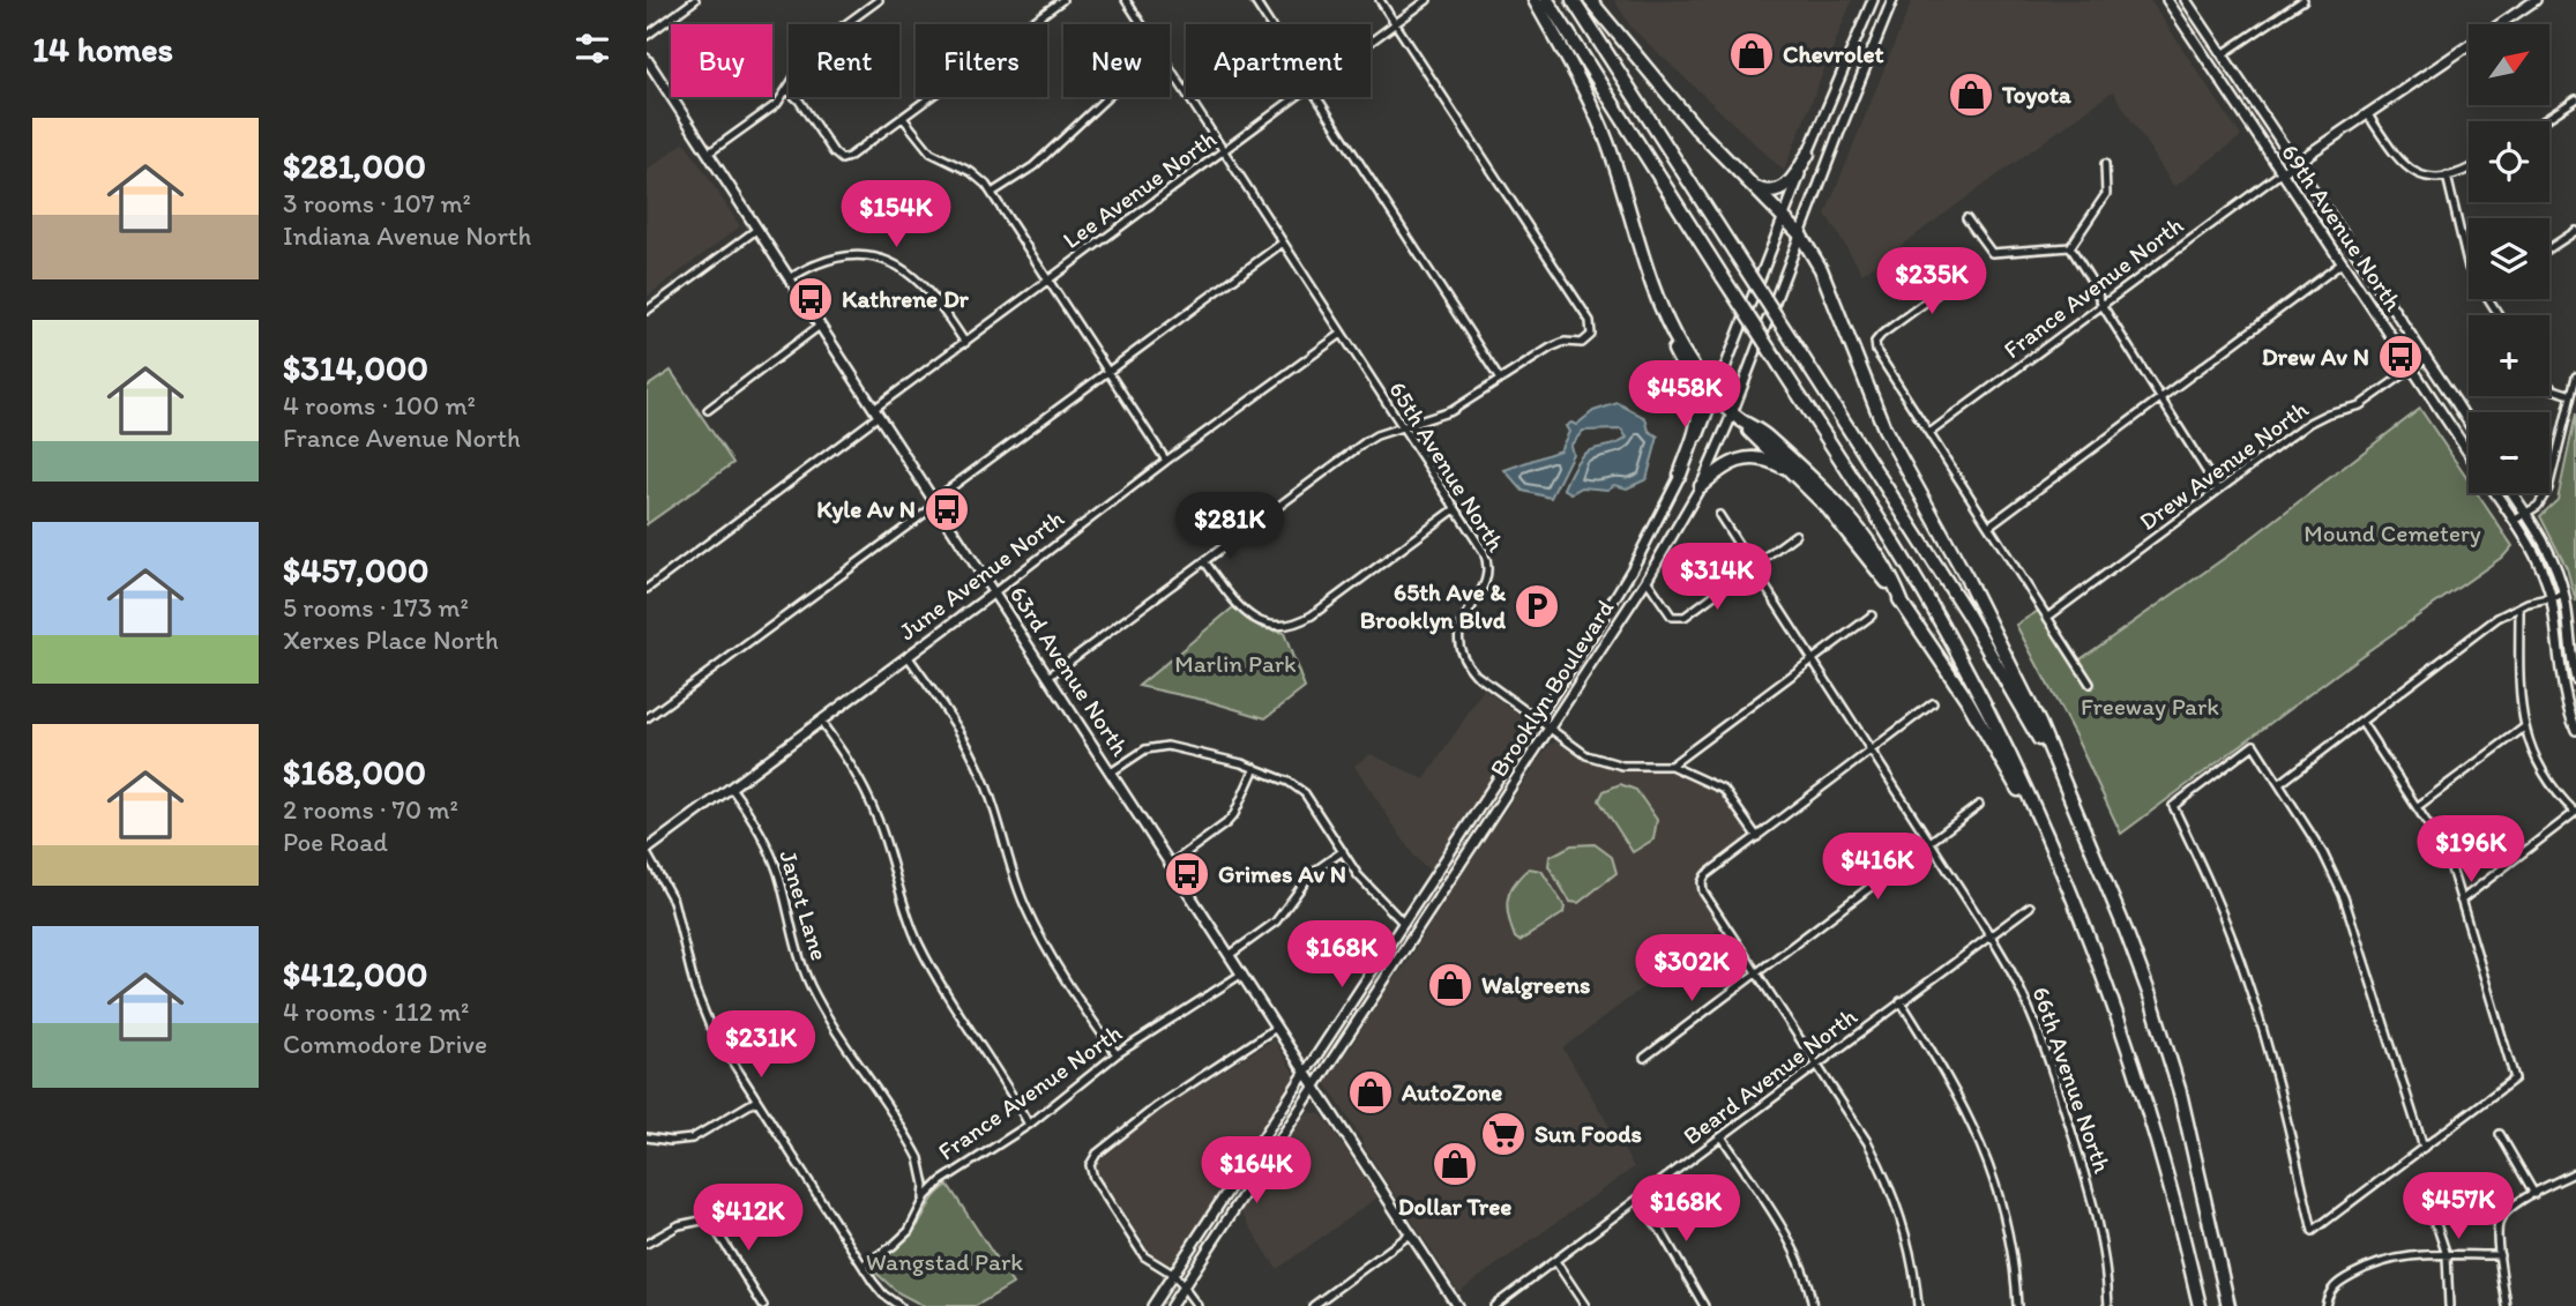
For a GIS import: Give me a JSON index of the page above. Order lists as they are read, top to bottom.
{
  "streets": {
    "street": [
      "Lee Avenue North",
      "69th Avenue North",
      "France Avenue North",
      "Drew Avenue North",
      "65th Avenue North",
      "June Avenue North",
      "63rd Avenue North",
      "Brooklyn Boulevard",
      "Janet Lane",
      "Beard Avenue North",
      "66th Avenue North"
    ]
  },
  "crossings": [
    ["Lee Avenue North", "65th Avenue North"],
    ["Lee Avenue North", "63rd Avenue North"],
    ["69th Avenue North", "France Avenue North"],
    ["69th Avenue North", "Drew Avenue North"],
    ["France Avenue North", "63rd Avenue North"],
    ["France Avenue North", "Janet Lane"],
    ["65th Avenue North", "June Avenue North"],
    ["65th Avenue North", "Brooklyn Boulevard"],
    ["June Avenue North", "63rd Avenue North"],
    ["June Avenue North", "Janet Lane"],
    ["63rd Avenue North", "Brooklyn Boulevard"],
    ["Beard Avenue North", "66th Avenue North"]
  ],
  "parks": [
    "Mound Cemetery",
    "Marlin Park",
    "Freeway Park",
    "Wangstad Park"
  ],
  "places": {
    "shop": [
      "Chevrolet",
      "Toyota",
      "Walgreens",
      "AutoZone",
      "Dollar Tree"
    ],
    "bus stop": [
      "Kathrene Dr",
      "Drew Av N",
      "Kyle Av N",
      "Grimes Av N"
    ],
    "parking": ["65th Ave & Brooklyn Blvd"],
    "supermarket": ["Sun Foods"]
  },
  "north": "top right",
  "page": {
    "heading": "14 homes",
    "map_buttons": ["+", "−"],
    "chip": [
      "Buy",
      "Rent",
      "Filters",
      "New",
      "Apartment"
    ],
    "list": [
      {
        "name": "$281,000",
        "note": "3 rooms · 107 m² · Indiana Avenue North"
      },
      {
        "name": "$314,000",
        "note": "4 rooms · 100 m² · France Avenue North"
      },
      {
        "name": "$457,000",
        "note": "5 rooms · 173 m² · Xerxes Place North"
      },
      {
        "name": "$168,000",
        "note": "2 rooms · 70 m² · Poe Road"
      },
      {
        "name": "$412,000",
        "note": "4 rooms · 112 m² · Commodore Drive"
      }
    ],
    "price": [
      "$154K",
      "$235K",
      "$458K",
      "$281K",
      "$314K",
      "$196K",
      "$416K",
      "$168K",
      "$302K",
      "$231K",
      "$164K",
      "$457K",
      "$168K",
      "$412K"
    ]
  }
}
